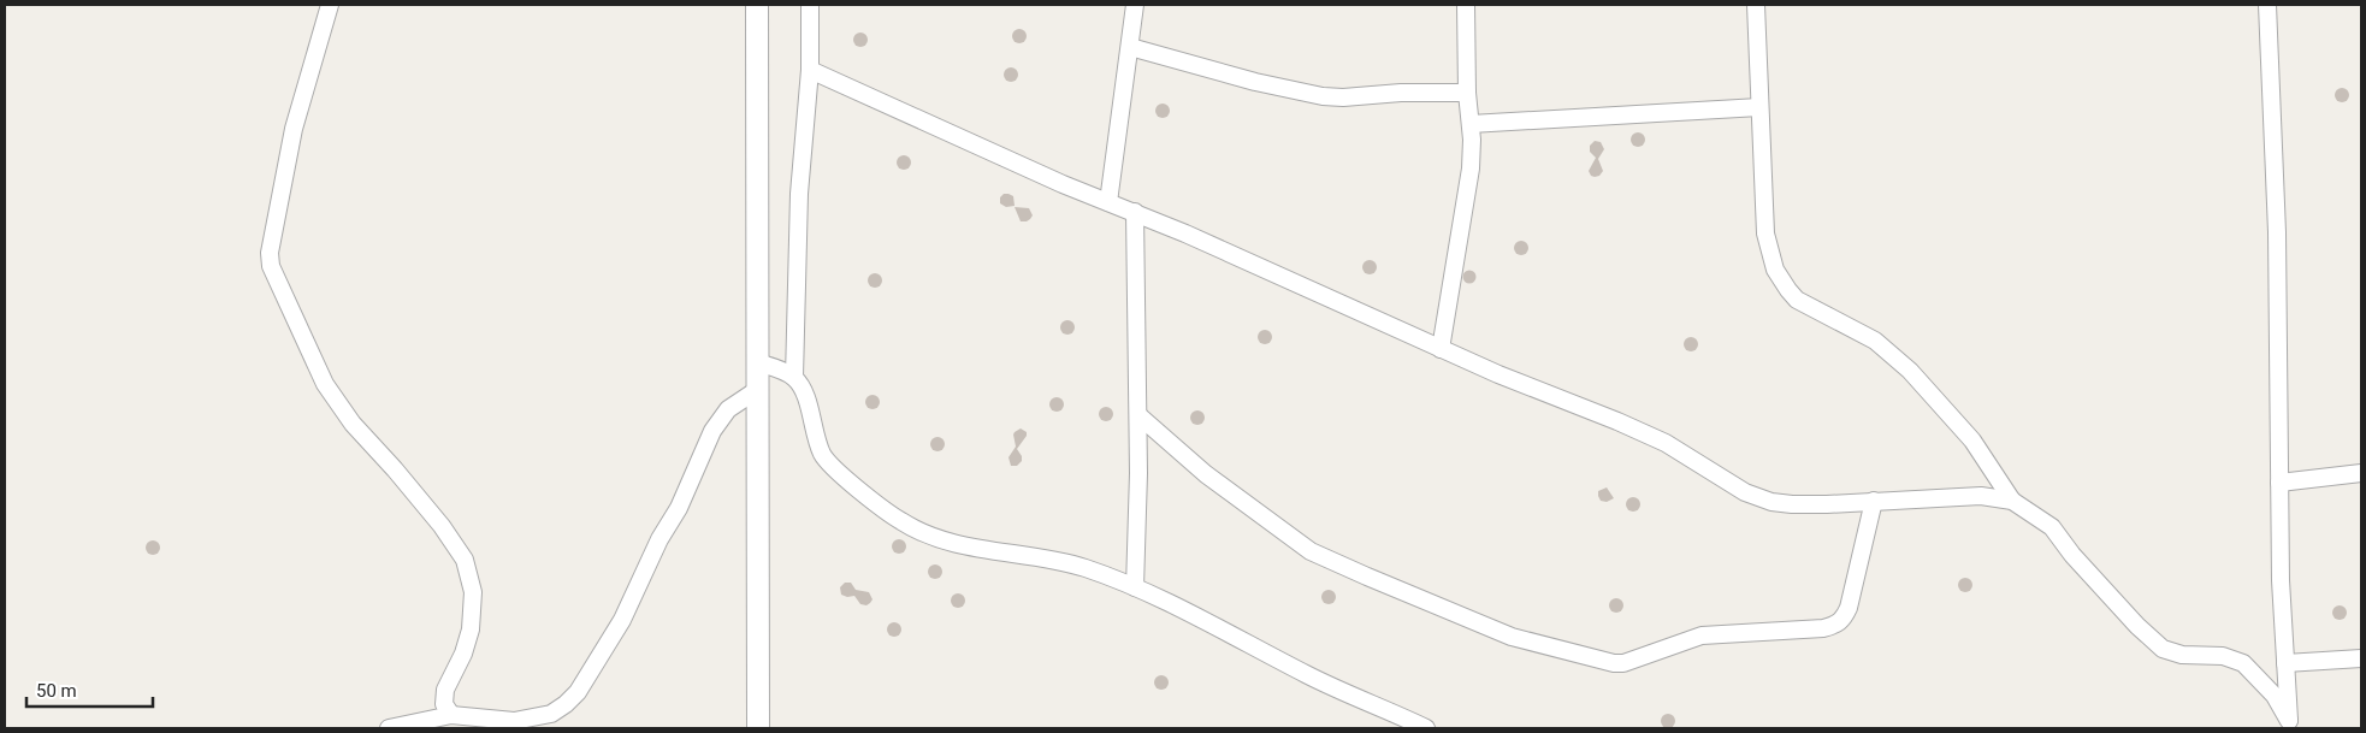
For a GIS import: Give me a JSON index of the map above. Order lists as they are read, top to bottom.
{
  "scale_bar": "50 m"
}
